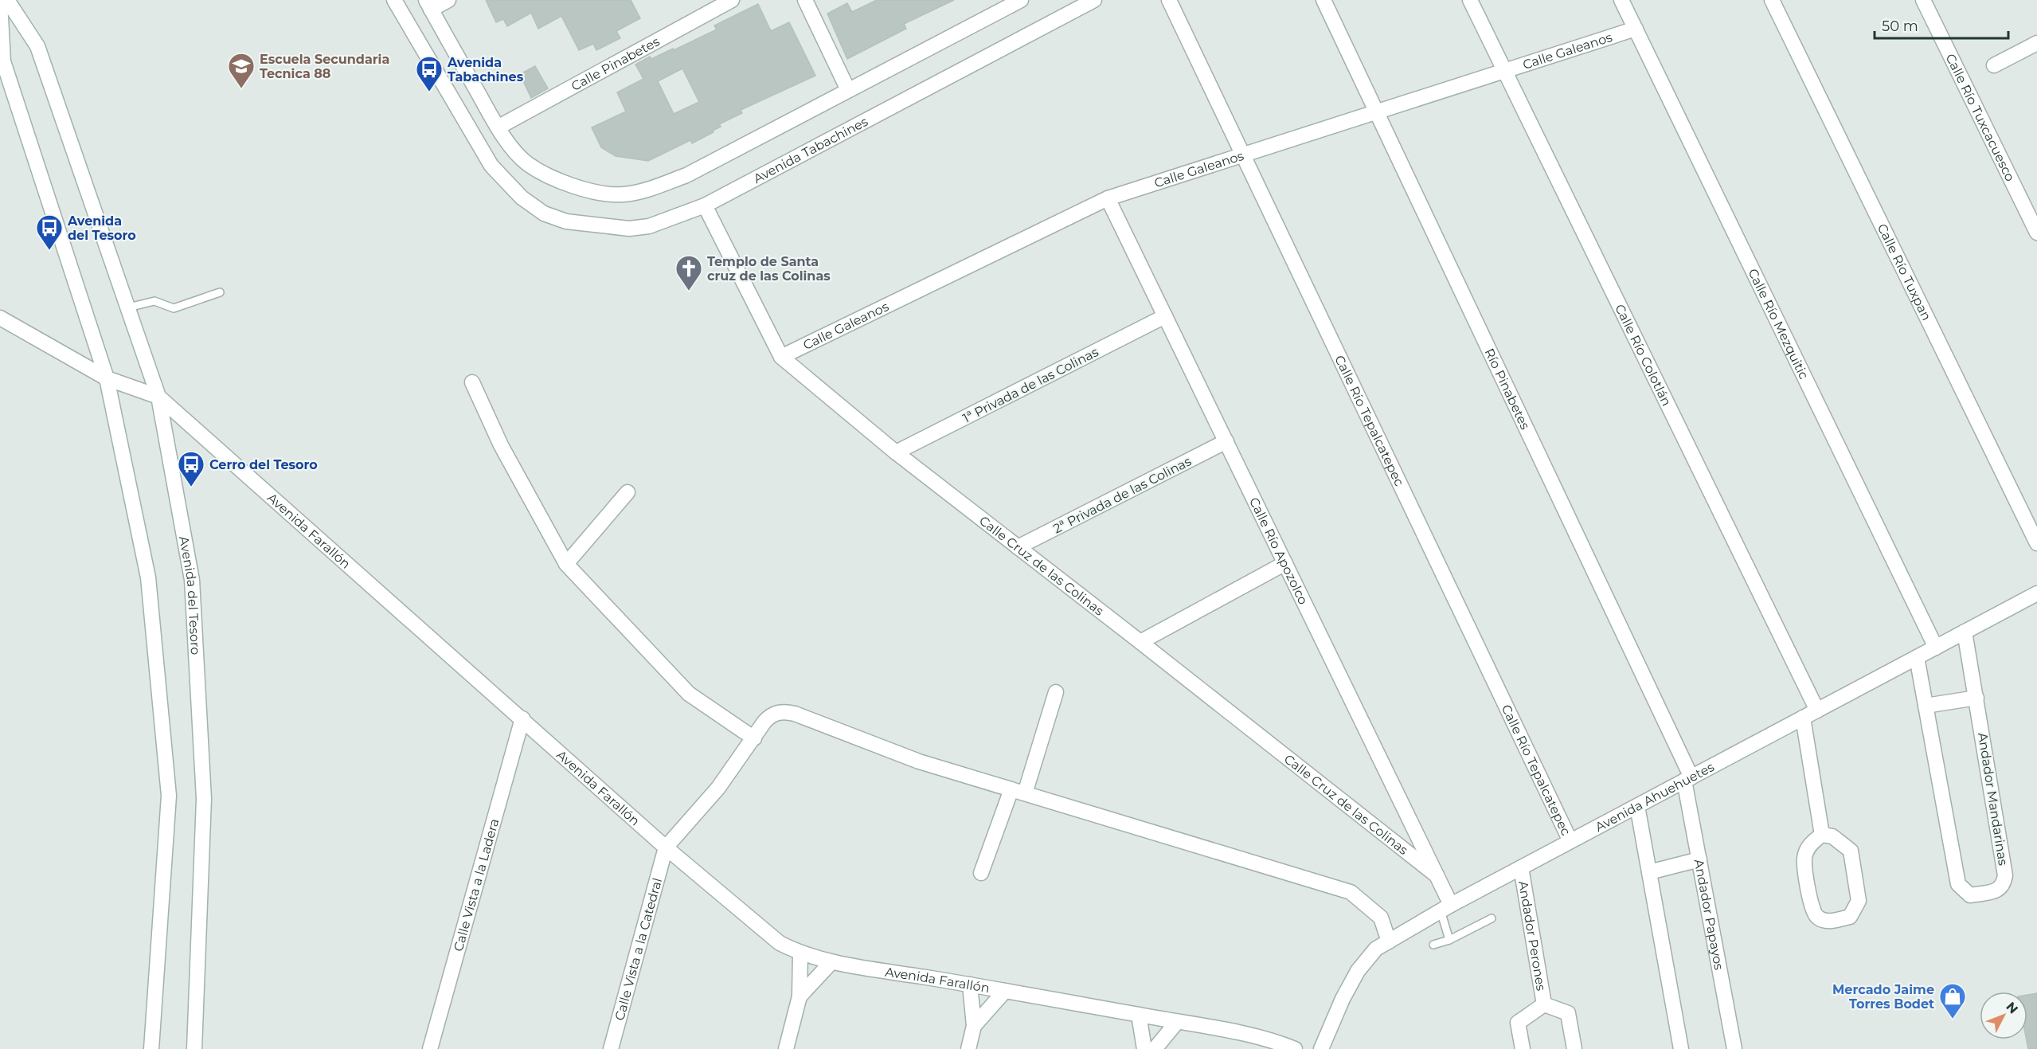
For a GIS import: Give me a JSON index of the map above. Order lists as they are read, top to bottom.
{
  "streets": {
    "street": [
      "Calle Galeanos",
      "Calle Pinabetes",
      "Calle Río Tuxcacuesco",
      "Avenida Tabachines",
      "Calle Río Tuxpan",
      "Calle Río Mezquitic",
      "Calle Río Colotlán",
      "1ª Privada de las Colinas",
      "Río Pinabetes",
      "Calle Río Tepalcatepec",
      "2ª Privada de las Colinas",
      "Avenida Farallón",
      "Calle Río Apozolco",
      "Calle Cruz de las Colinas",
      "Avenida del Tesoro",
      "Avenida Ahuehuetes",
      "Andador Mandarinas",
      "Calle Vista a la Ladera",
      "Andador Papayos",
      "Andador Perones",
      "Calle Vista a la Catedral"
    ]
  },
  "crossings": [
    ["Calle Galeanos", "Calle Río Mezquitic"],
    ["Calle Galeanos", "Calle Río Colotlán"],
    ["Calle Galeanos", "Río Pinabetes"],
    ["Calle Galeanos", "Calle Río Tepalcatepec"],
    ["Calle Galeanos", "Calle Río Apozolco"],
    ["Calle Galeanos", "Calle Cruz de las Colinas"],
    ["Avenida Tabachines", "Calle Cruz de las Colinas"],
    ["Calle Río Mezquitic", "Avenida Ahuehuetes"],
    ["Calle Río Colotlán", "Avenida Ahuehuetes"],
    ["1ª Privada de las Colinas", "Calle Río Apozolco"],
    ["1ª Privada de las Colinas", "Calle Cruz de las Colinas"],
    ["Río Pinabetes", "Avenida Ahuehuetes"],
    ["Río Pinabetes", "Andador Papayos"],
    ["Calle Río Tepalcatepec", "Avenida Ahuehuetes"],
    ["2ª Privada de las Colinas", "Calle Río Apozolco"],
    ["2ª Privada de las Colinas", "Calle Cruz de las Colinas"],
    ["Avenida Farallón", "Avenida del Tesoro"],
    ["Avenida Farallón", "Calle Vista a la Ladera"],
    ["Avenida Farallón", "Calle Vista a la Catedral"],
    ["Calle Río Apozolco", "Calle Cruz de las Colinas"],
    ["Calle Río Apozolco", "Avenida Ahuehuetes"],
    ["Avenida Ahuehuetes", "Andador Mandarinas"],
    ["Avenida Ahuehuetes", "Andador Papayos"],
    ["Avenida Ahuehuetes", "Andador Perones"]
  ],
  "places": {
    "school or university": ["Escuela Secundaria Tecnica 88"],
    "bus stop": ["Avenida Tabachines", "Avenida del Tesoro", "Cerro del Tesoro"],
    "church": ["Templo de Santa cruz de las Colinas"],
    "shop": ["Mercado Jaime Torres Bodet"]
  },
  "scale_bar": "50 m",
  "north": "top right"
}
